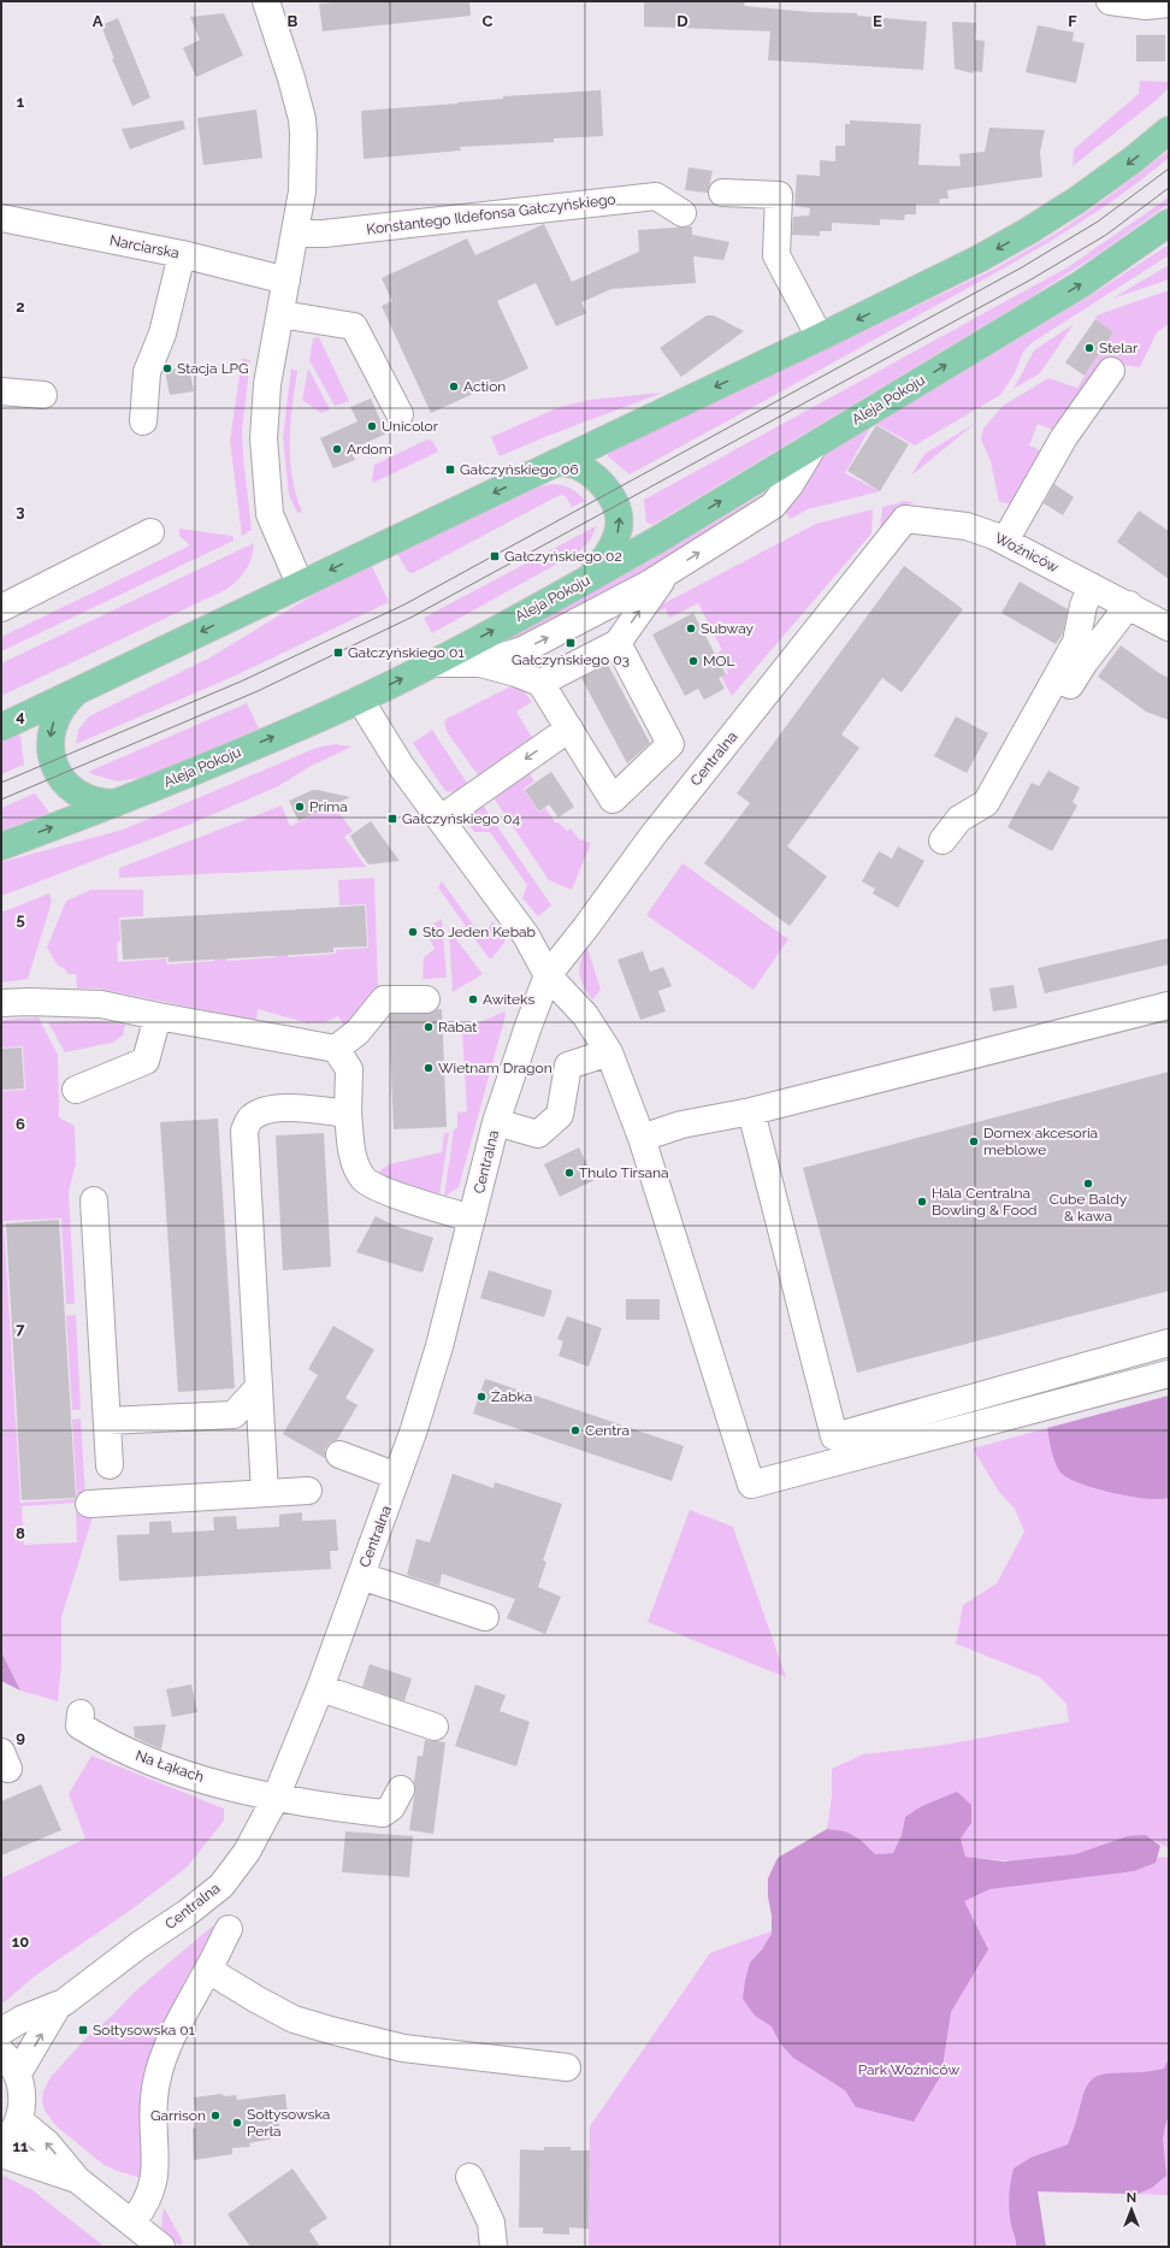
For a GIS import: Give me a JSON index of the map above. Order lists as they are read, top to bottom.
{
  "streets": {
    "main road": ["Aleja Pokoju"],
    "street": [
      "Konstantego Ildefonsa Gałczyńskiego",
      "Narciarska",
      "Woźniców",
      "Centralna",
      "Na Łąkach"
    ]
  },
  "crossings": [
    ["Woźniców", "Centralna"],
    ["Centralna", "Na Łąkach"]
  ],
  "parks": ["Park Woźniców"],
  "places": {
    "other": [
      "Stelar",
      "Stacja LPG",
      "Action",
      "Unicolor",
      "Ardom",
      "Subway",
      "MOL",
      "Prima",
      "Sto Jeden Kebab",
      "Awiteks",
      "Rabat",
      "Wietnam Dragon",
      "Domex akcesoria meblowe",
      "Thulo Tirsana",
      "Cube Baldy & kawa",
      "Hala Centralna Bowling & Food",
      "Żabka",
      "Centra",
      "Garrison",
      "Sołtysowska Perła"
    ],
    "transit": [
      "Gałczyńskiego 06",
      "Gałczyńskiego 02",
      "Gałczyńskiego 03",
      "Gałczyńskiego 01",
      "Gałczyńskiego 04",
      "Sołtysowska 01"
    ]
  },
  "north": "top",
  "grid": {
    "columns": [
      "A",
      "B",
      "C",
      "D",
      "E",
      "F"
    ],
    "rows": [
      "1",
      "2",
      "3",
      "4",
      "5",
      "6",
      "7",
      "8",
      "9",
      "10",
      "11"
    ]
  }
}
